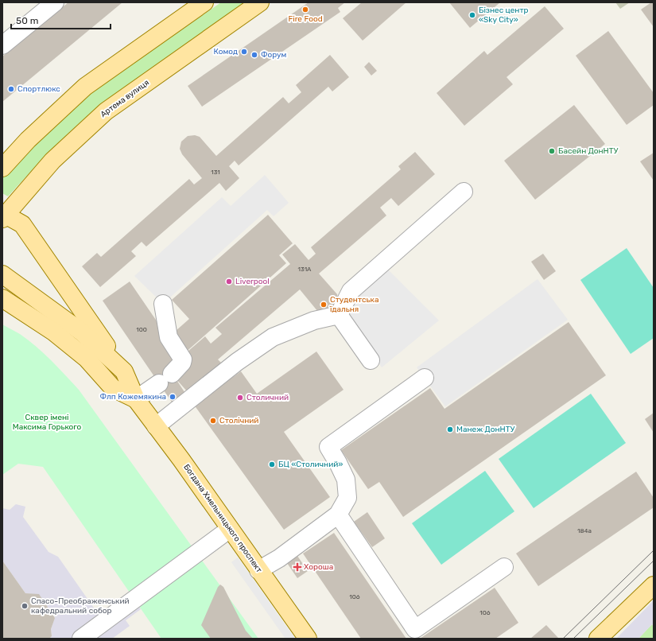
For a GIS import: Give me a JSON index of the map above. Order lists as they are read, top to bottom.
{
  "streets": {
    "main road": ["Артема вулиця", "Богдана Хмельницького проспект"]
  },
  "parks": ["Сквер імені Максима Горького"],
  "places": {
    "other": [
      "Fire Food",
      "Бізнес центр «Sky City»",
      "Комод",
      "Форум",
      "Спортлюкс",
      "Басейн ДонНТУ",
      "Liverpool",
      "Студентська їдальня",
      "Флп Кожемякина",
      "Столичний",
      "Столічний",
      "Манеж ДонНТУ",
      "БЦ «Столичний»",
      "Спасо-Преображенський кафедральний собор"
    ],
    "health": ["Хороша"]
  },
  "house_numbers": [
    "131",
    "131А",
    "100",
    "184а",
    "106",
    "106"
  ],
  "scale_bar": "50 m"
}
